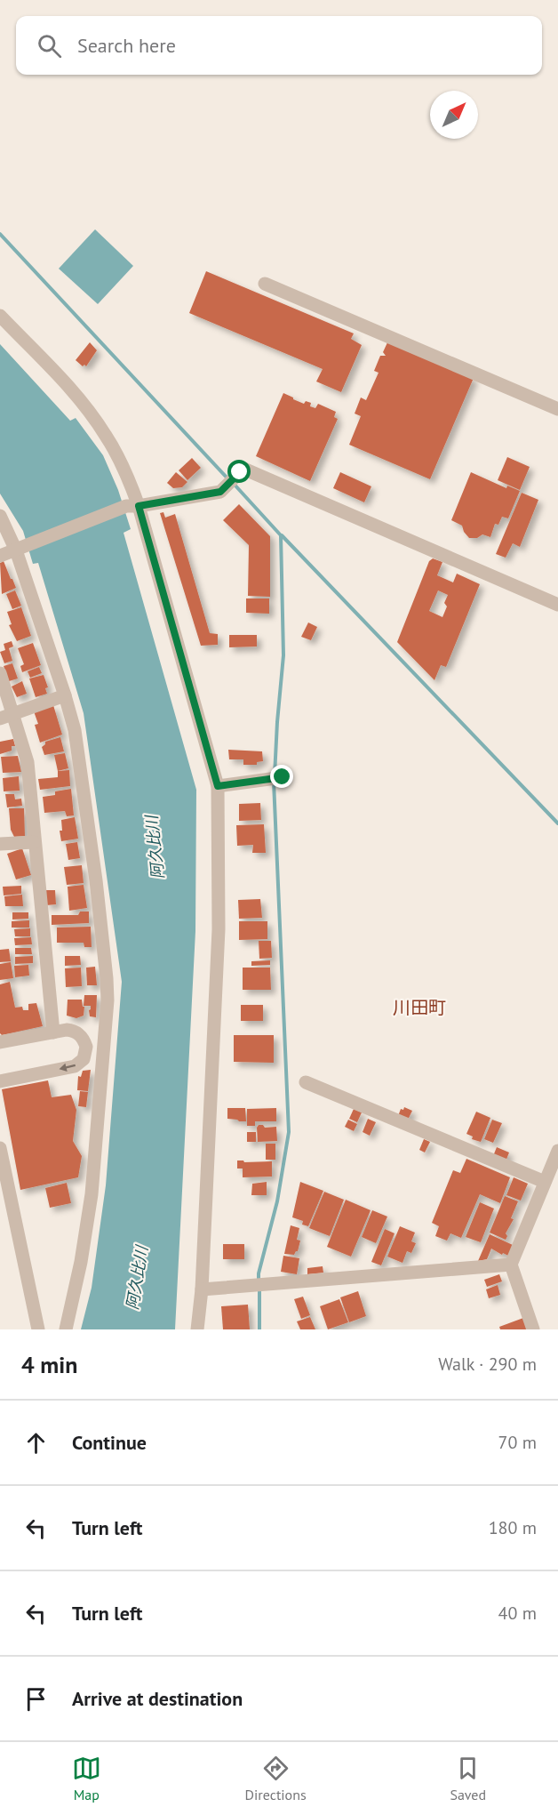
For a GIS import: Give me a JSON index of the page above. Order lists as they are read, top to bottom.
{
  "districts": ["川田町"],
  "water": ["阿久比川"],
  "north": "top right",
  "page": {
    "search": "Search here",
    "heading": ["4 min", "Walk · 290 m"],
    "list": [
      ["Continue", "70 m"],
      ["Turn left", "180 m"],
      ["Turn left", "40 m"],
      "Arrive at destination"
    ],
    "nav": ["Map", "Directions", "Saved"]
  }
}
